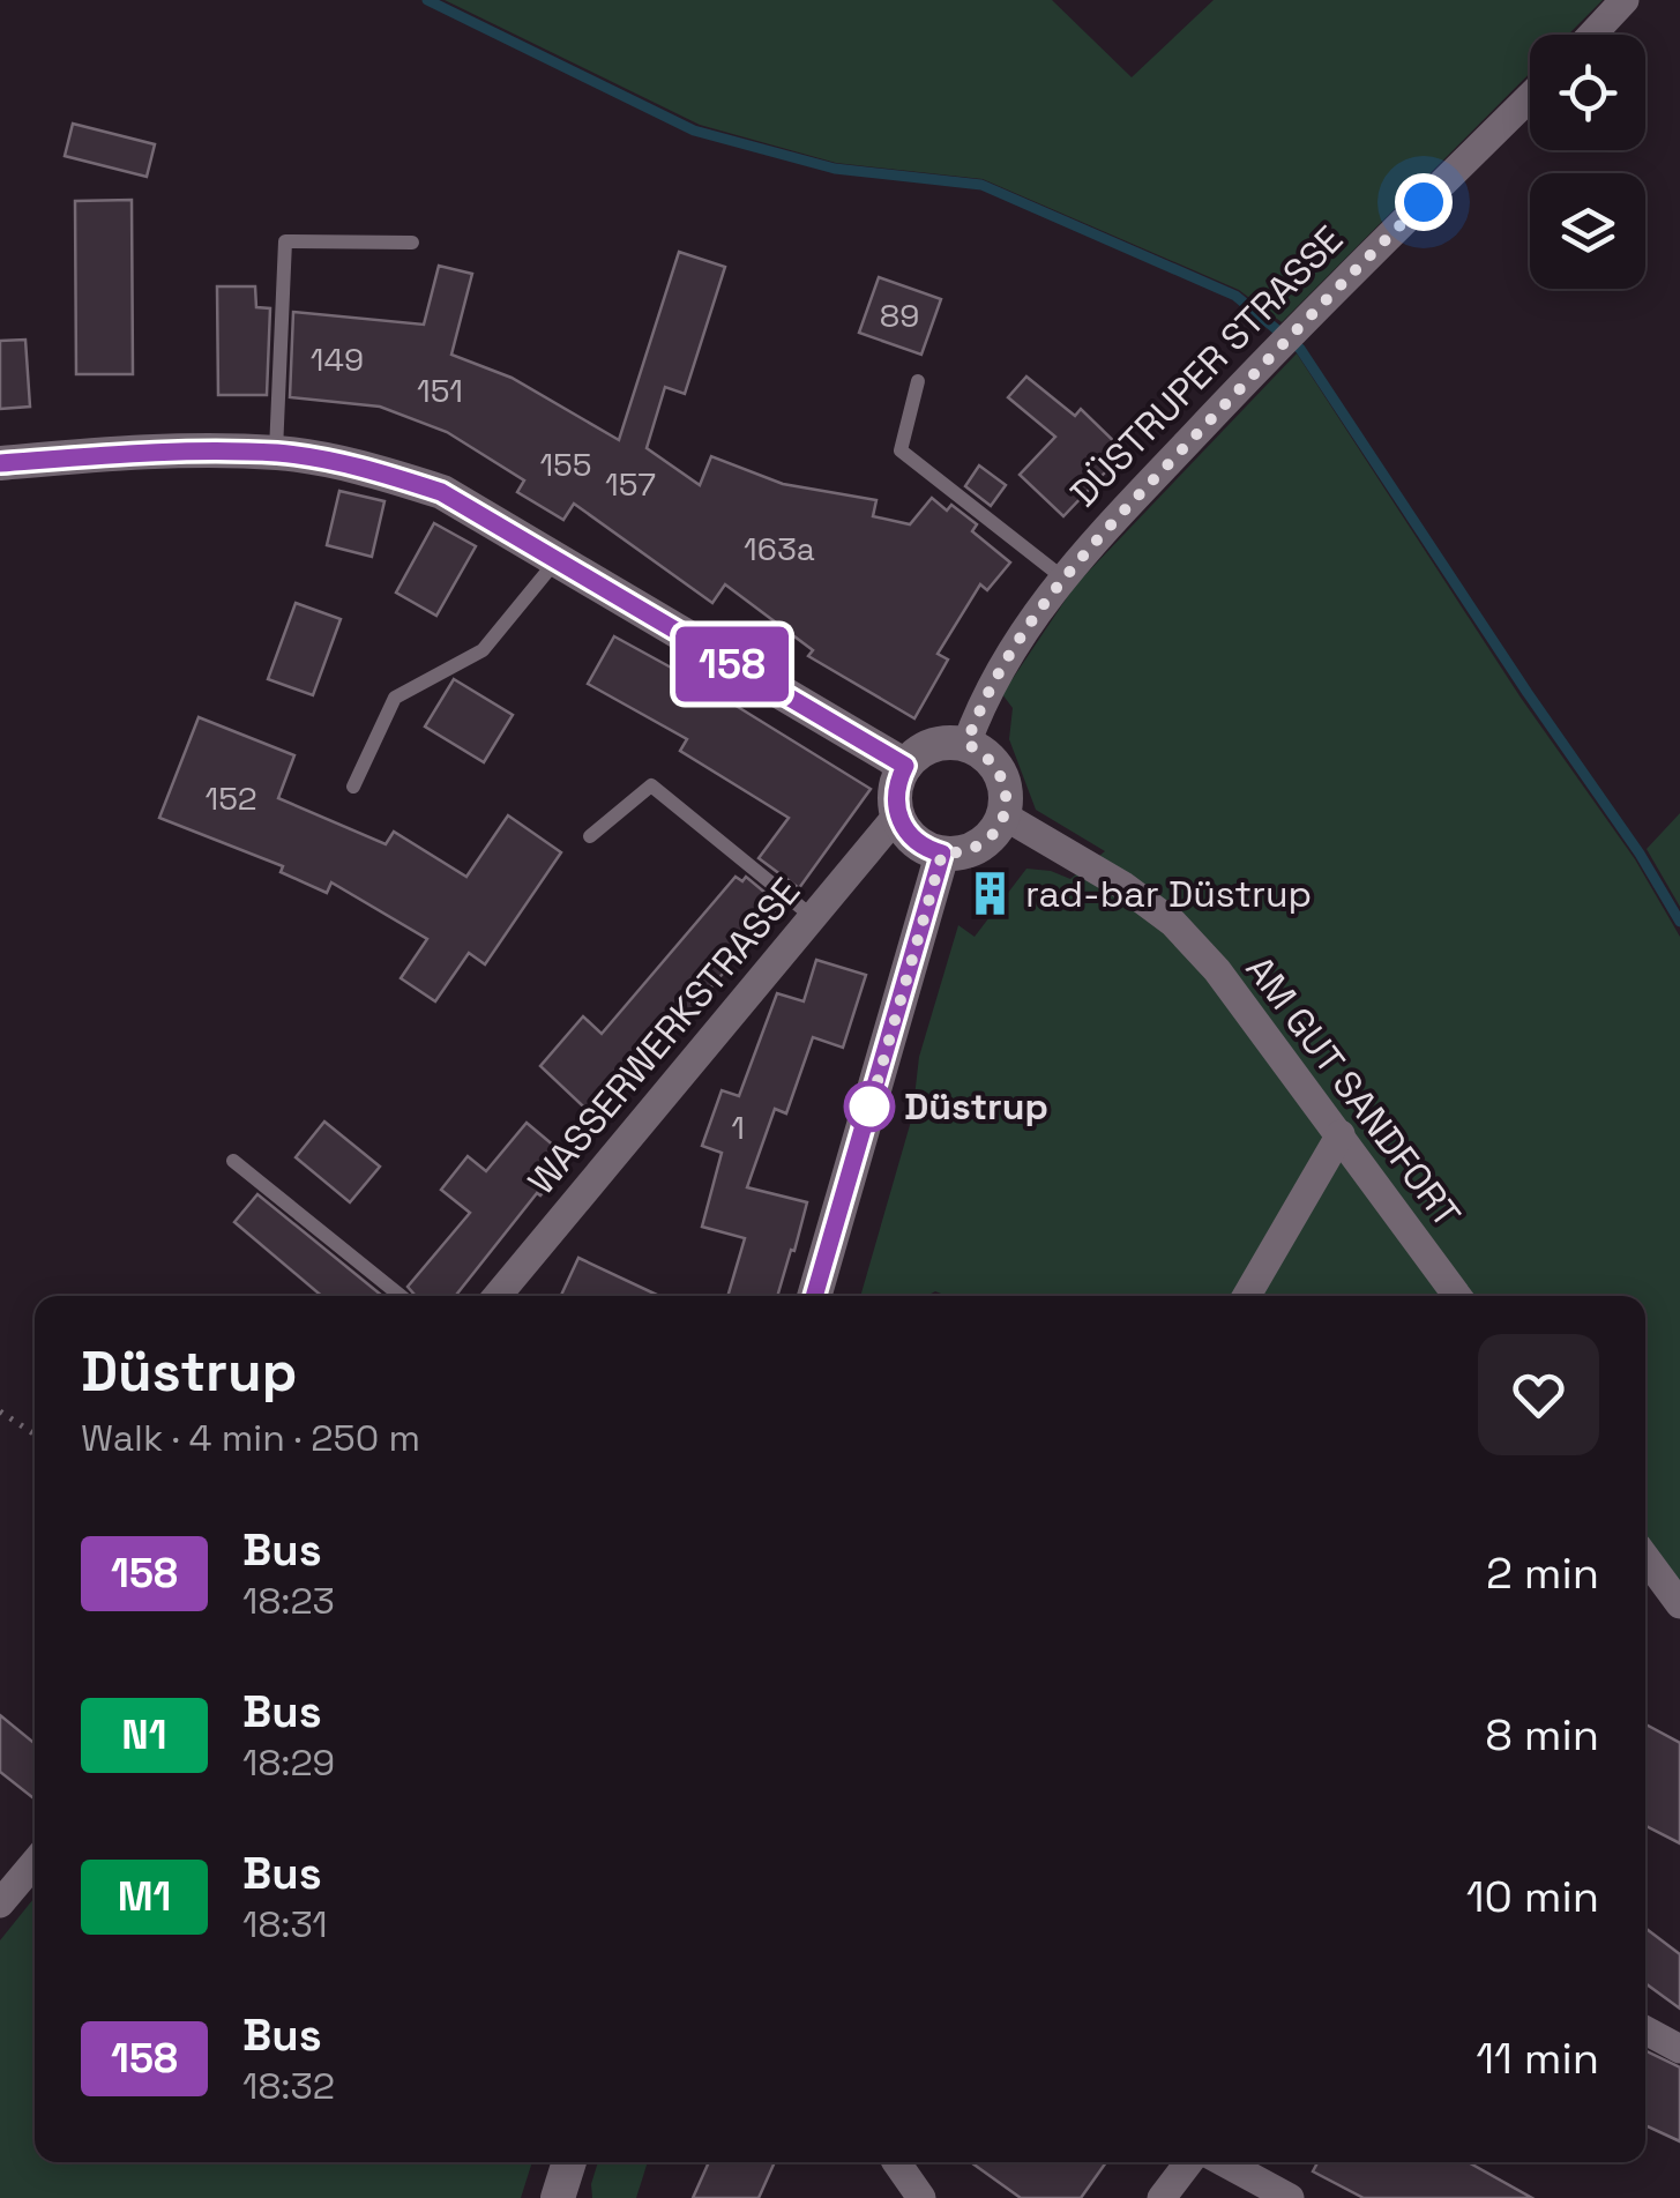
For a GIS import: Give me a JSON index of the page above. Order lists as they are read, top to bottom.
{
  "streets": {
    "street": ["DÜSTRUPER STRASSE", "WASSERWERKSTRASSE", "AM GUT SANDFORT"]
  },
  "crossings": [
    ["DÜSTRUPER STRASSE", "WASSERWERKSTRASSE"],
    ["DÜSTRUPER STRASSE", "AM GUT SANDFORT"],
    ["WASSERWERKSTRASSE", "AM GUT SANDFORT"]
  ],
  "places": {
    "building": ["rad-bar Düstrup"],
    "other": ["Düstrup"]
  },
  "lines": ["bus line 158"],
  "house_numbers": [
    "89",
    "149",
    "151",
    "155",
    "157",
    "163a",
    "152",
    "1"
  ],
  "page": {
    "on_map": "158",
    "heading": ["Düstrup", "Walk · 4 min · 250 m"],
    "list": [
      {
        "mark": "158",
        "name": "Bus",
        "note": "18:23",
        "value": "2 min"
      },
      {
        "mark": "N1",
        "name": "Bus",
        "note": "18:29",
        "value": "8 min"
      },
      {
        "mark": "M1",
        "name": "Bus",
        "note": "18:31",
        "value": "10 min"
      },
      {
        "mark": "158",
        "name": "Bus",
        "note": "18:32",
        "value": "11 min"
      }
    ]
  }
}
